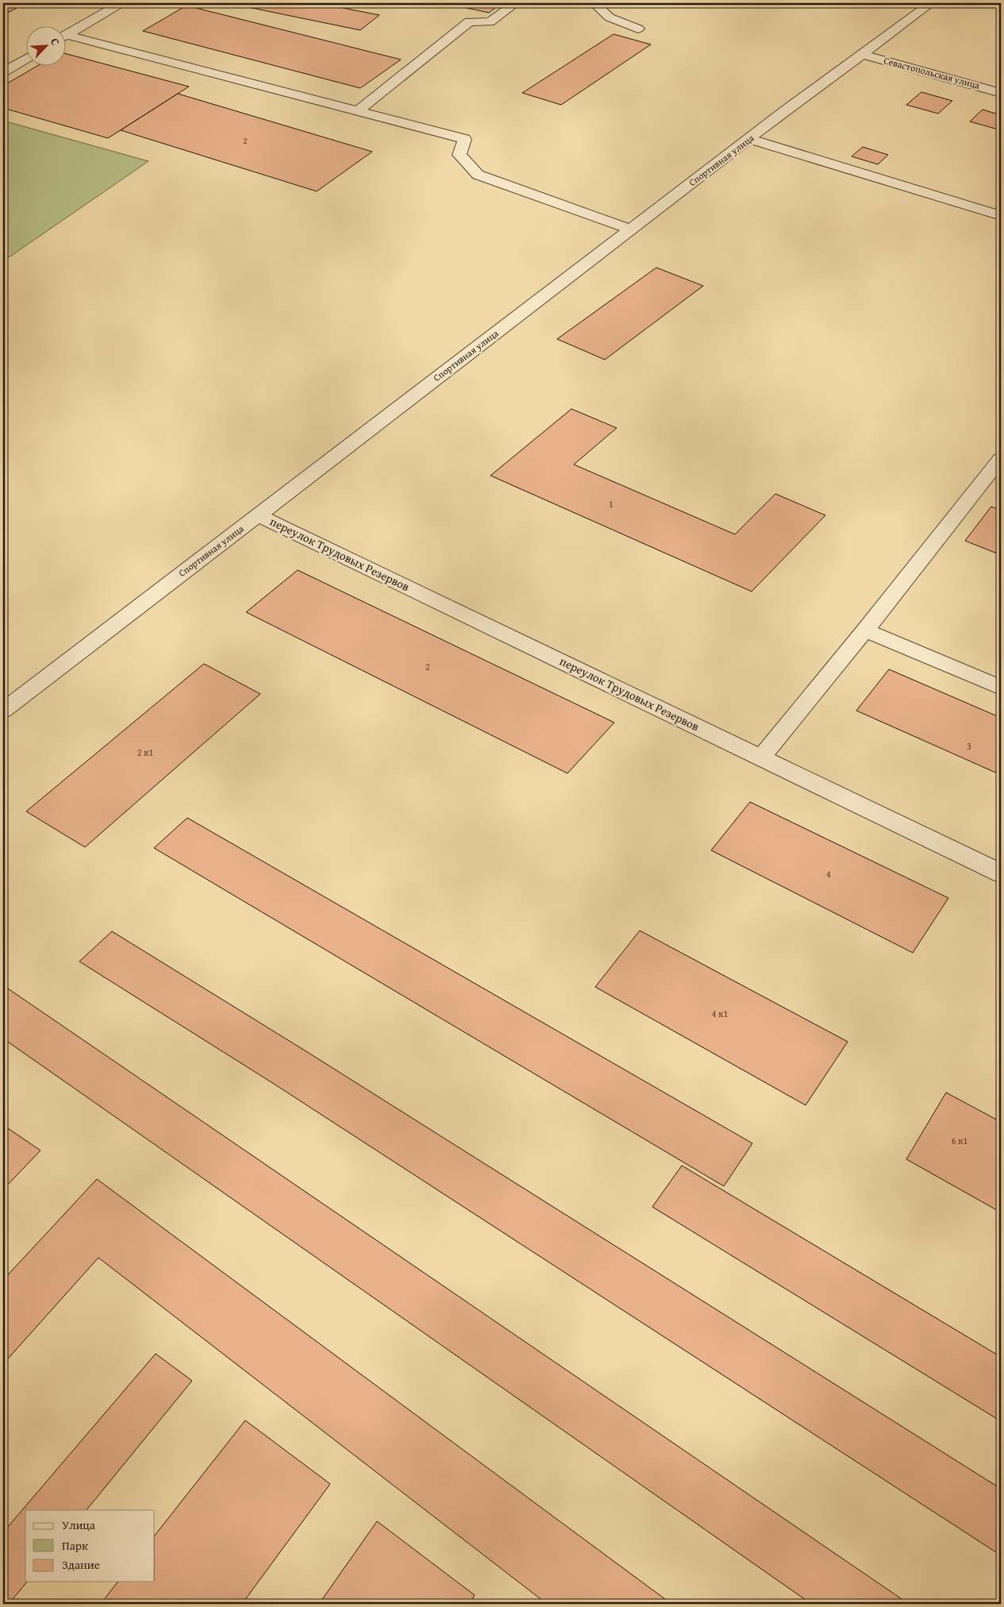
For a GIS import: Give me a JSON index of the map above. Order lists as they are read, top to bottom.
{
  "streets": {
    "street": ["Севастопольская улица", "Спортивная улица", "переулок Трудовых Резервов"]
  },
  "crossings": [
    ["Севастопольская улица", "Спортивная улица"],
    ["Спортивная улица", "переулок Трудовых Резервов"]
  ],
  "house_numbers": [
    "2",
    "1",
    "2",
    "3",
    "2 к1",
    "4",
    "4 к1",
    "6 к1"
  ],
  "legend": ["Улица", "Парк", "Здание"],
  "north": "top right"
}
